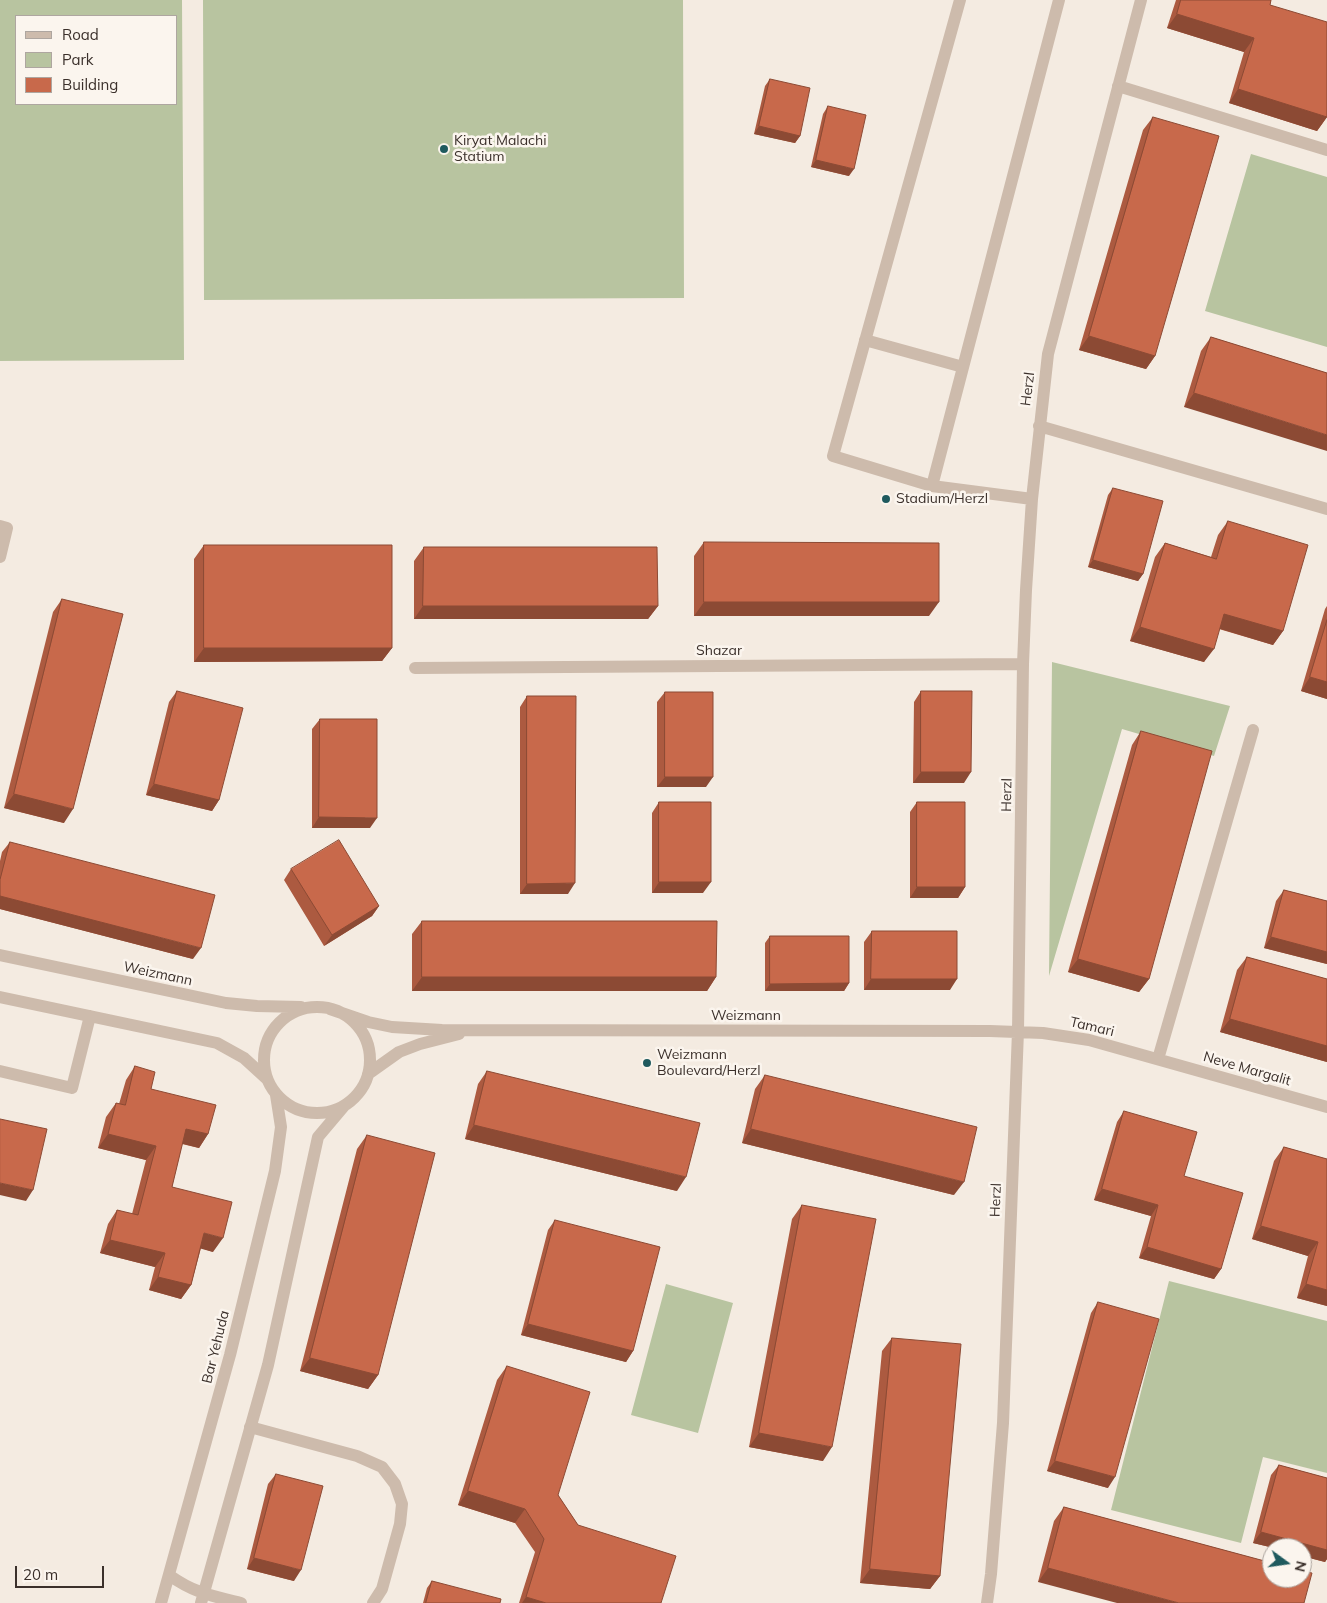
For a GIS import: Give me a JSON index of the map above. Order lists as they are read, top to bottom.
{
  "streets": {
    "street": [
      "Herzl",
      "Shazar",
      "Weizmann",
      "Tamari",
      "Neve Margalit",
      "Bar Yehuda"
    ]
  },
  "crossings": [
    ["Herzl", "Shazar"],
    ["Herzl", "Weizmann"],
    ["Herzl", "Tamari"],
    ["Weizmann", "Tamari"],
    ["Weizmann", "Bar Yehuda"],
    ["Tamari", "Neve Margalit"]
  ],
  "places": ["Kiryat Malachi Statium", "Stadium/Herzl", "Weizmann Boulevard/Herzl"],
  "legend": ["Road", "Park", "Building"],
  "scale_bar": "20 m",
  "north": "right"
}
